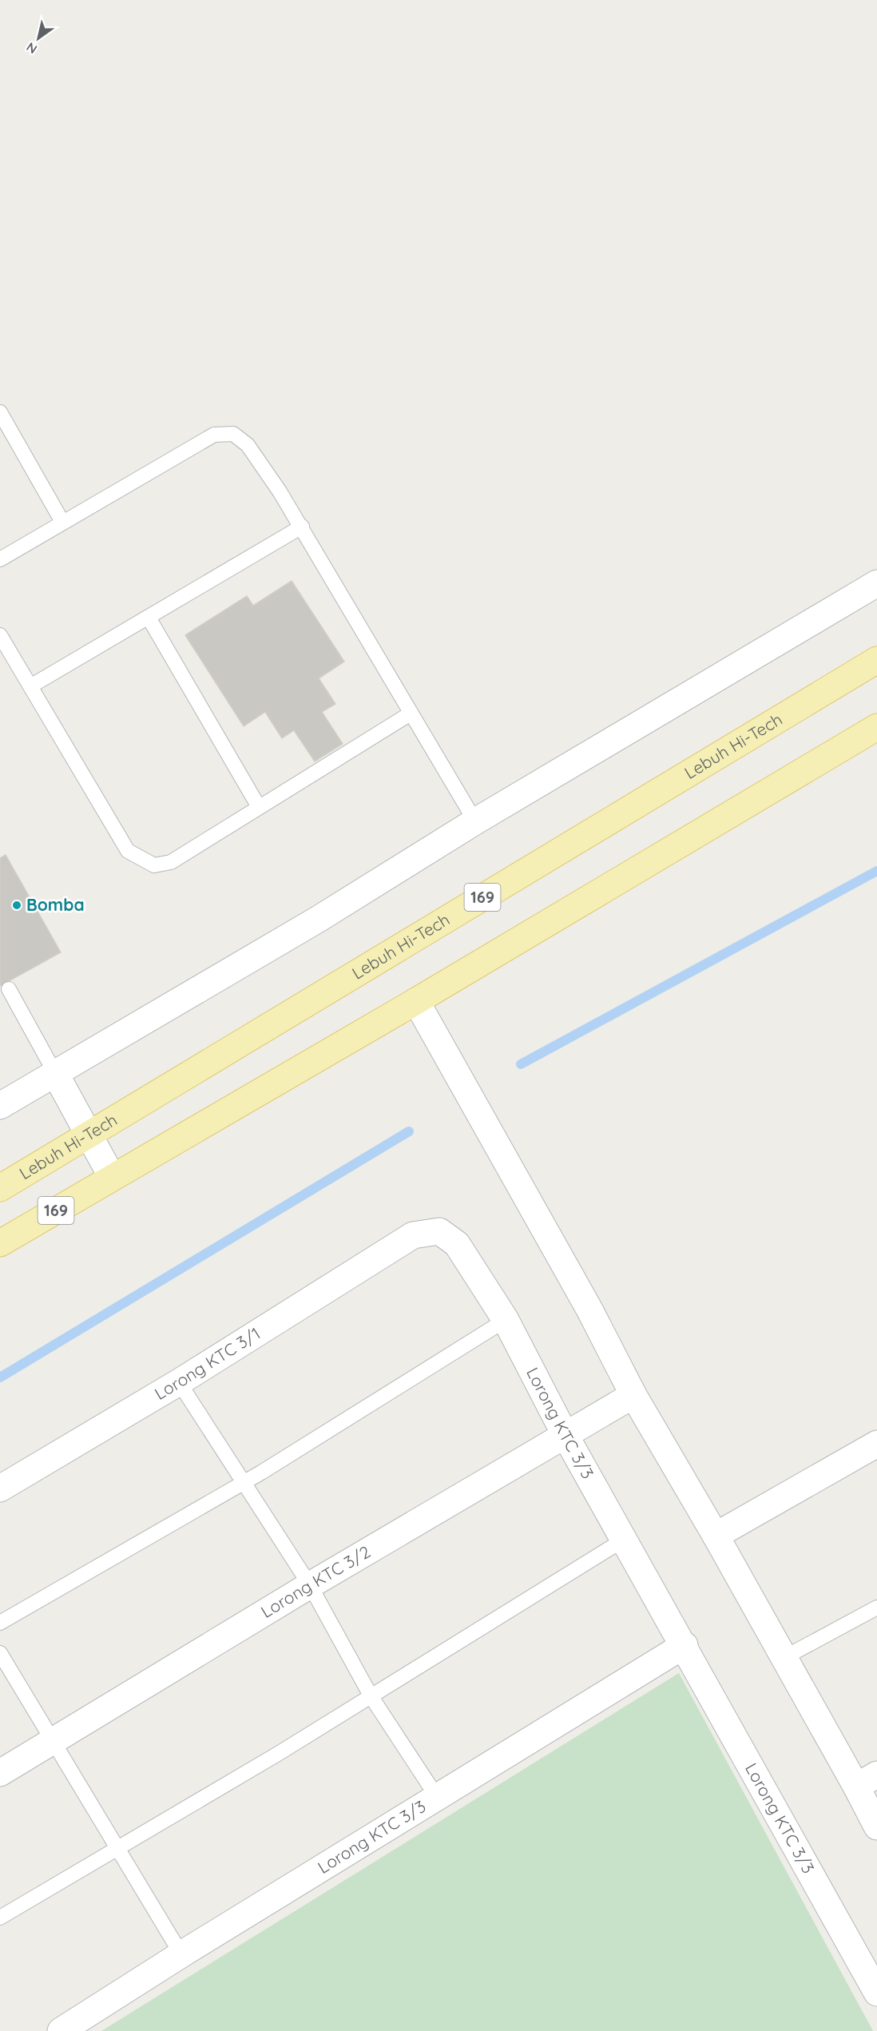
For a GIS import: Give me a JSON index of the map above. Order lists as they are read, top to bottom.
{
  "streets": {
    "main road": ["Lebuh Hi-Tech", "169"],
    "street": ["Lorong KTC 3/1", "Lorong KTC 3/3", "Lorong KTC 3/2"]
  },
  "crossings": [
    ["Lorong KTC 3/1", "Lorong KTC 3/3"],
    ["Lorong KTC 3/3", "Lorong KTC 3/2"]
  ],
  "places": ["Bomba"],
  "north": "bottom left"
}
